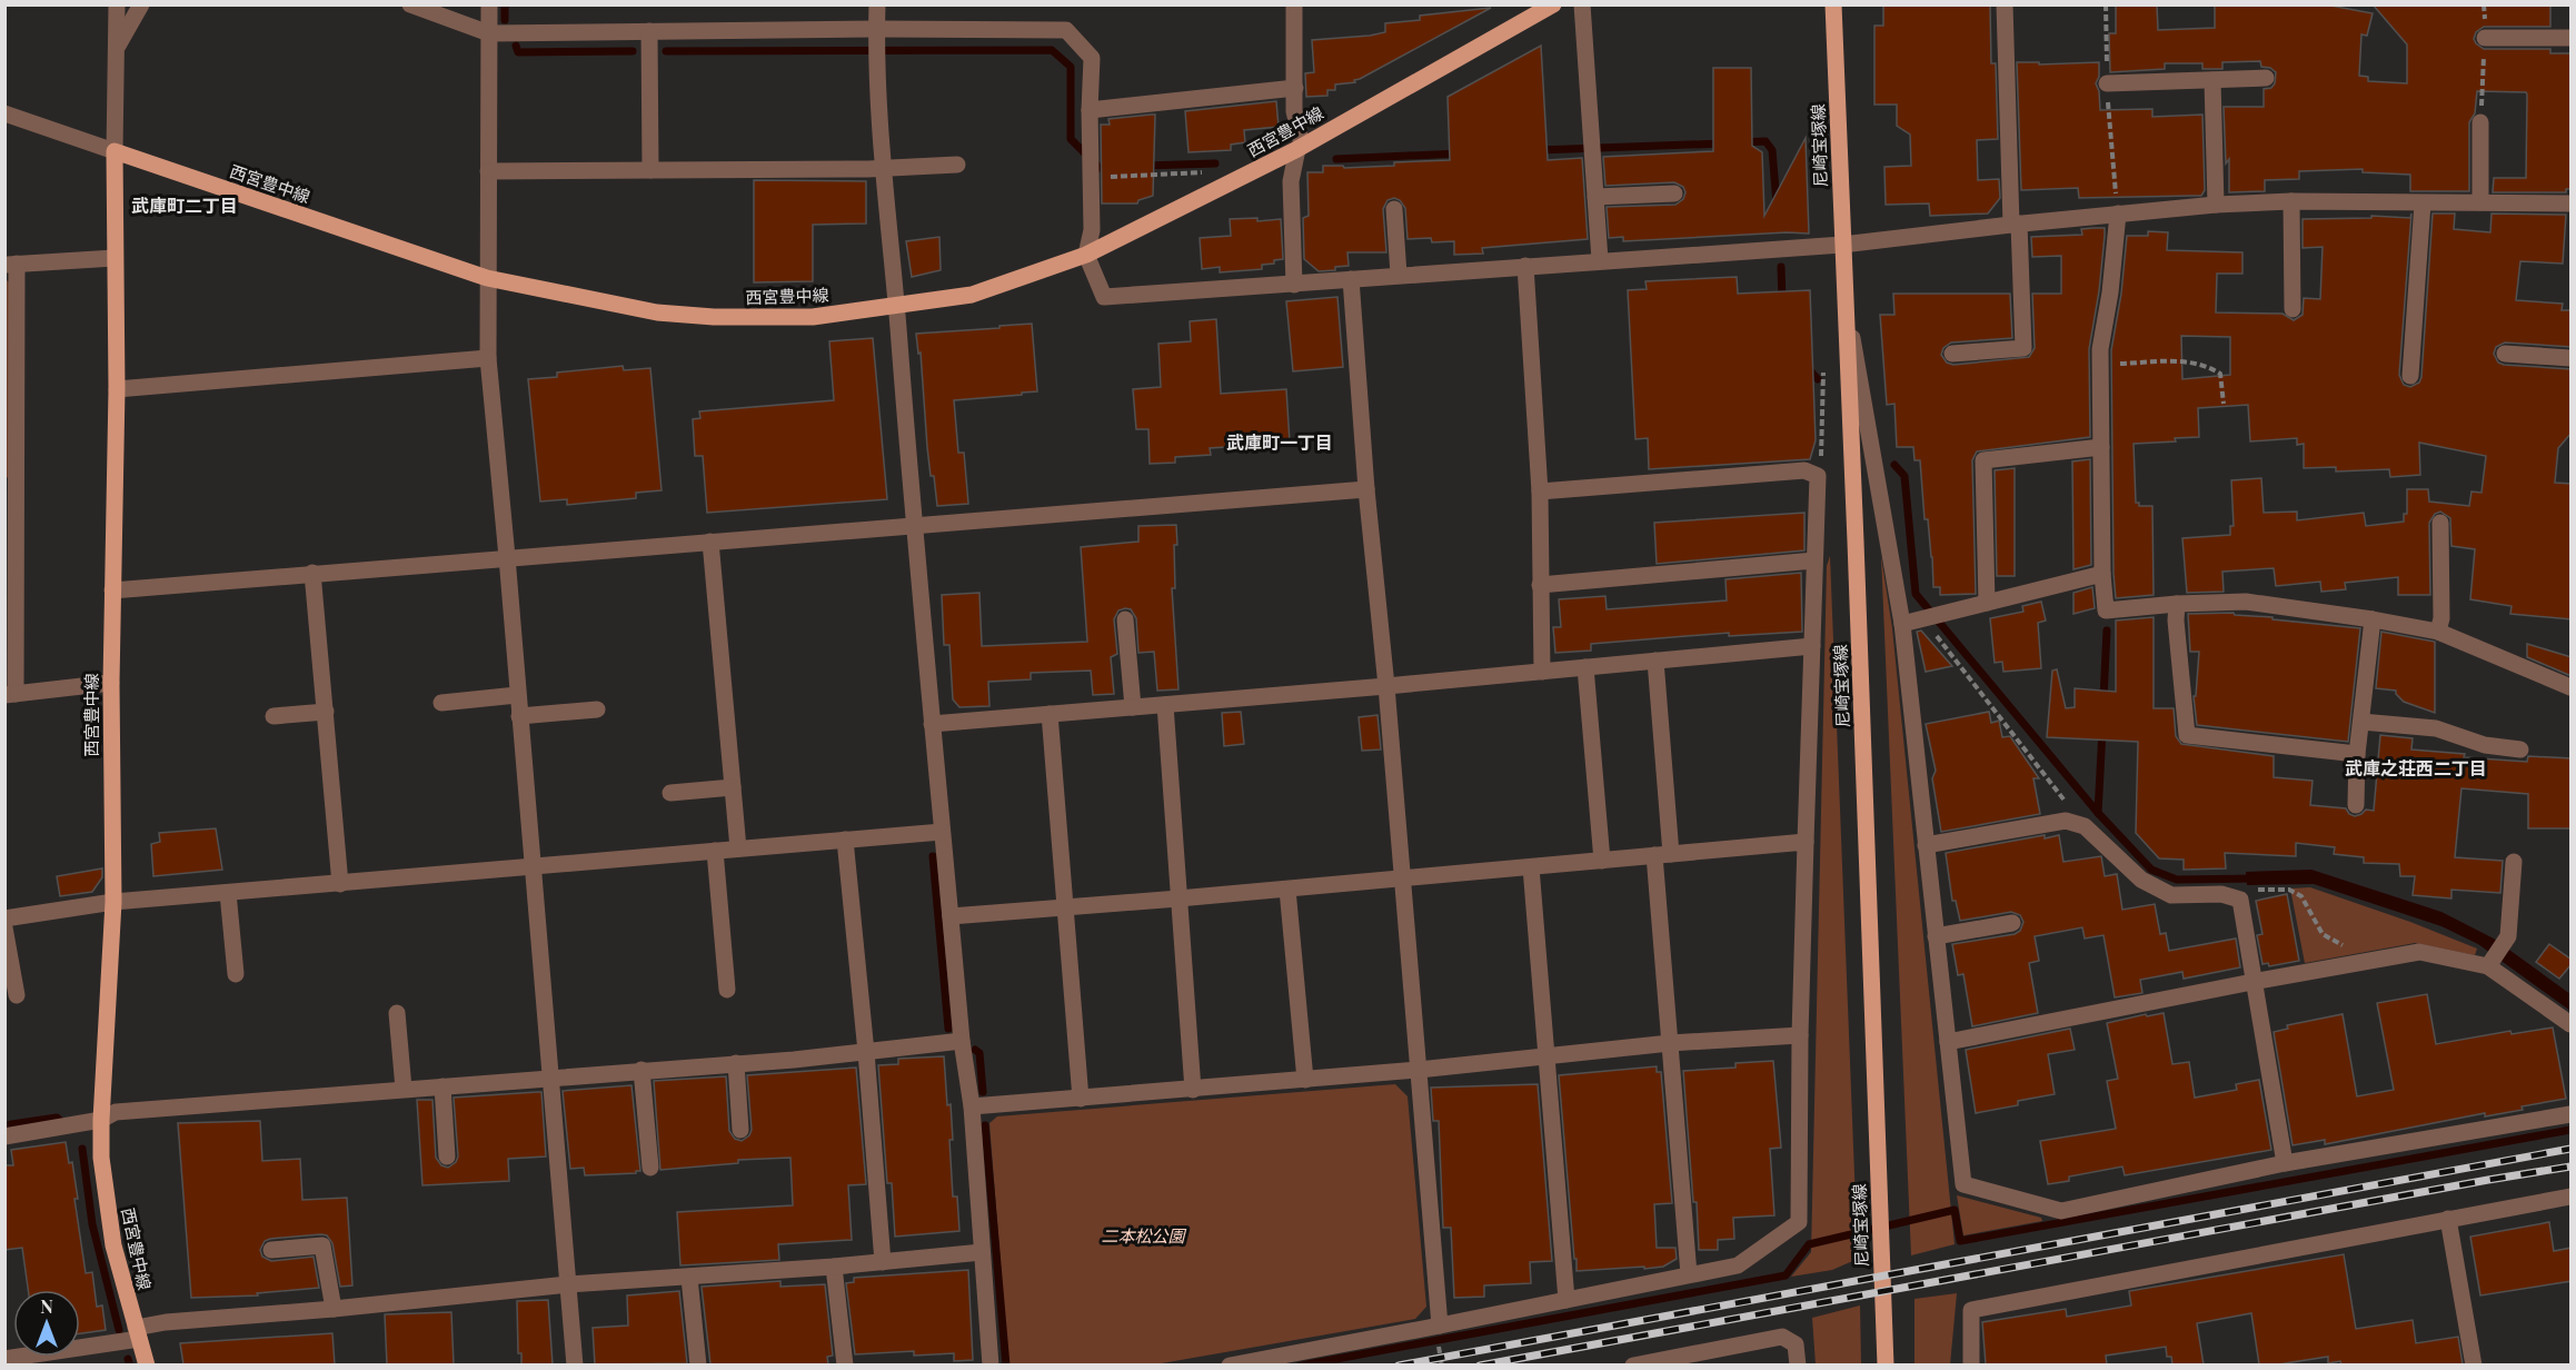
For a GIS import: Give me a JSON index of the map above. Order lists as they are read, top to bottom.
{
  "streets": {
    "main road": ["西宮豊中線", "尼崎宝塚線"]
  },
  "districts": ["武庫町二丁目", "武庫町一丁目", "武庫之荘西二丁目"],
  "parks": ["二本松公園"],
  "north": "top"
}
